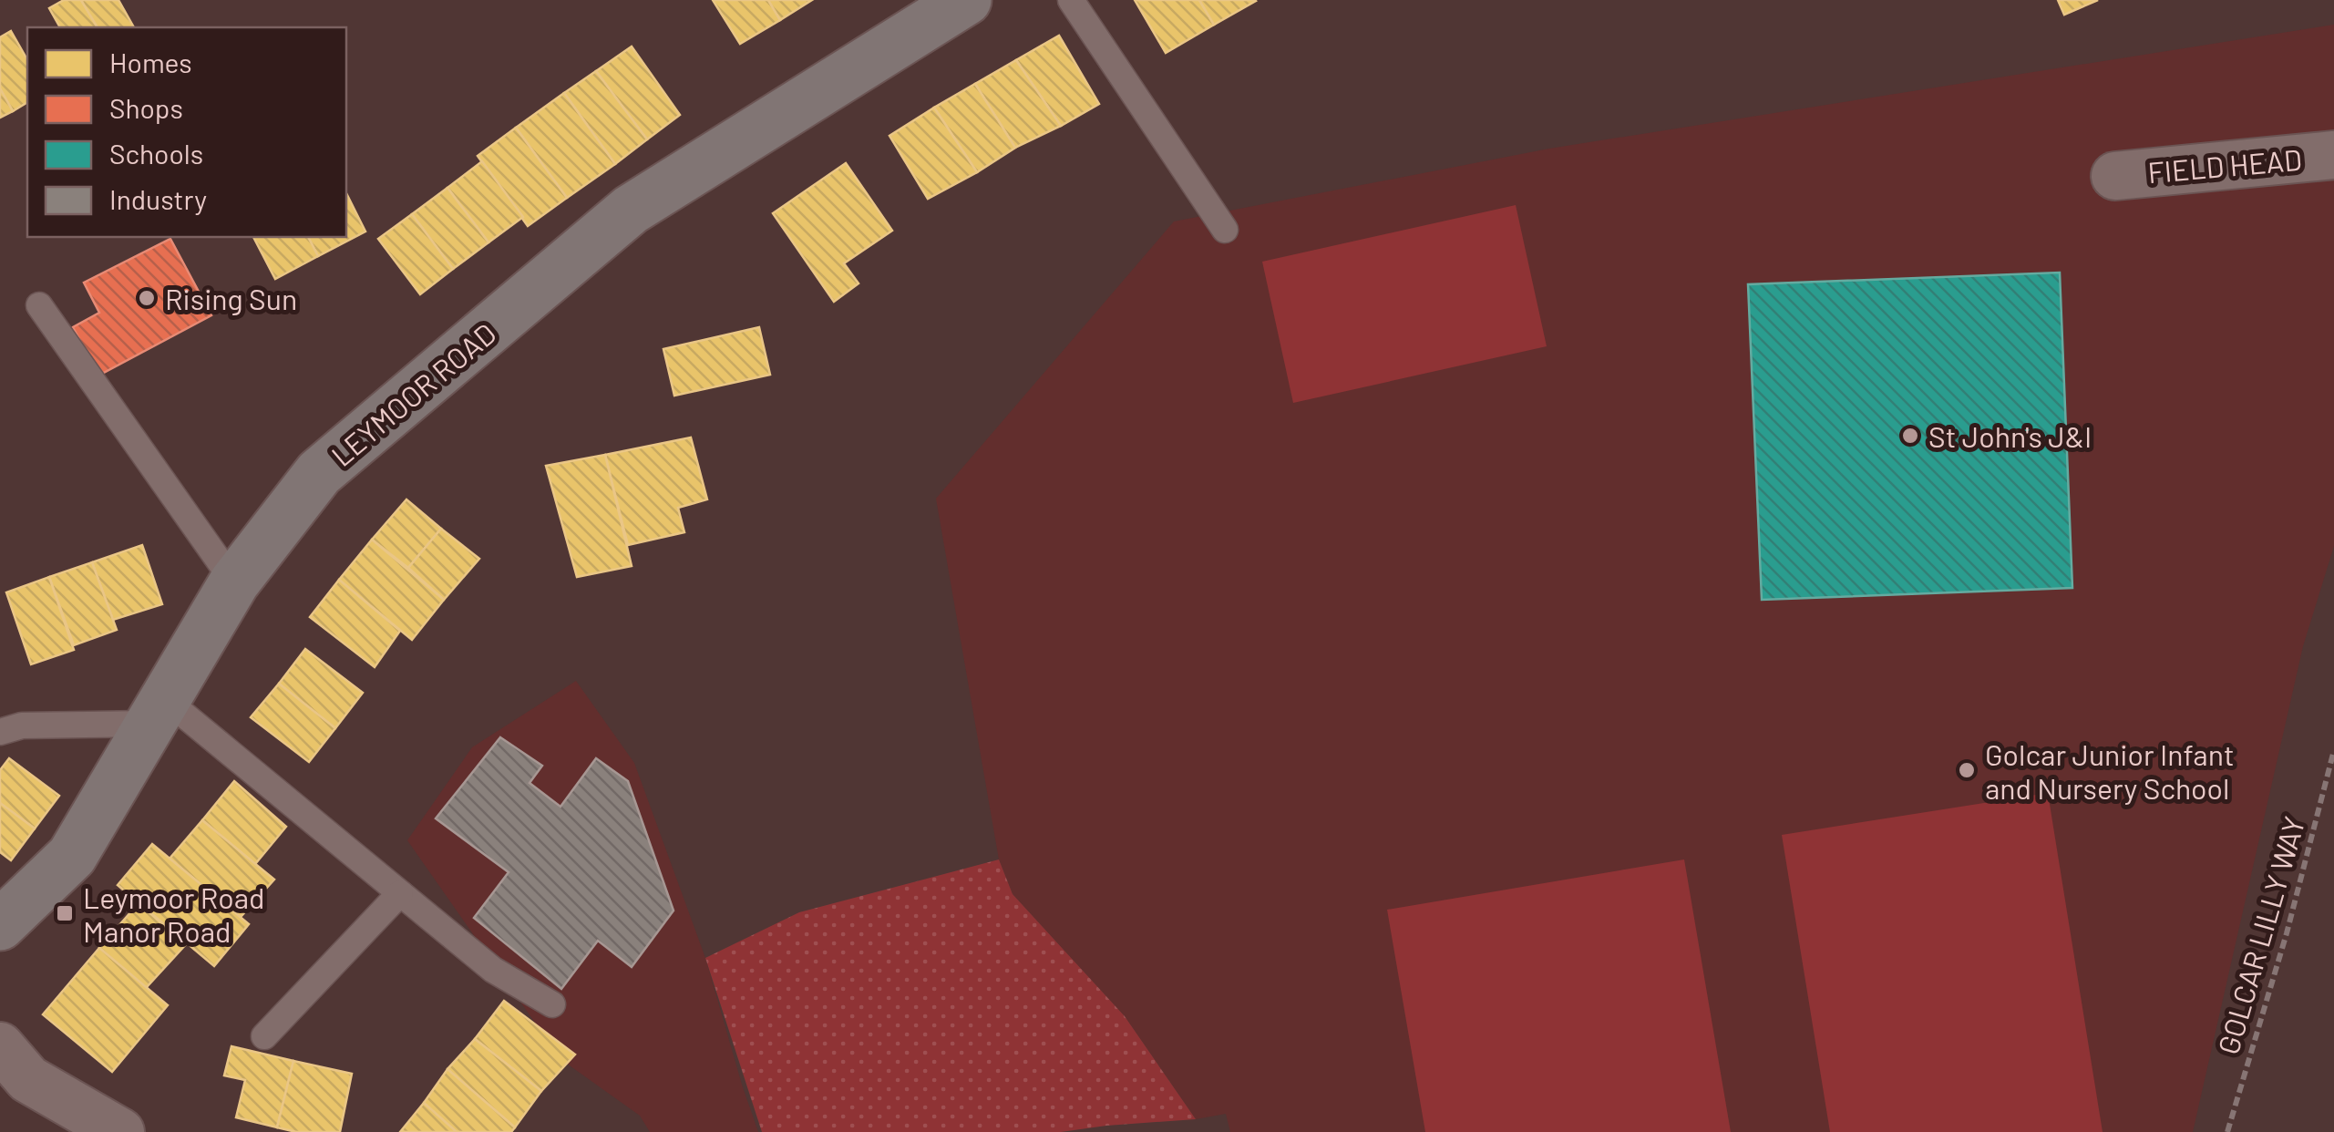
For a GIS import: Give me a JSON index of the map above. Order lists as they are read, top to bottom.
{
  "streets": {
    "street": ["FIELD HEAD", "LEYMOOR ROAD"],
    "path": ["GOLCAR LILLY WAY"]
  },
  "places": {
    "other": ["Rising Sun", "St John's J&I", "Golcar Junior Infant and Nursery School"],
    "transit": ["Leymoor Road Manor Road"]
  },
  "legend": [
    "Homes",
    "Shops",
    "Schools",
    "Industry"
  ]
}
